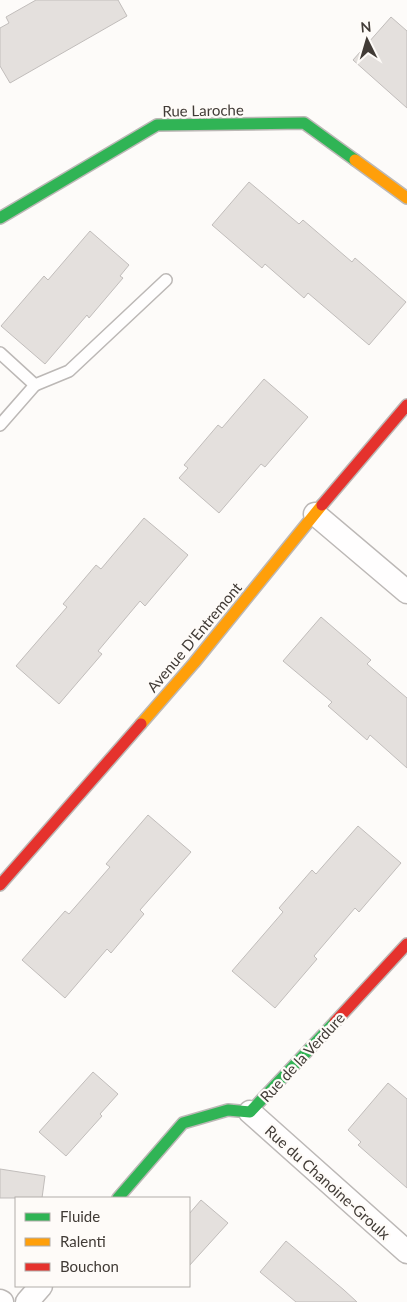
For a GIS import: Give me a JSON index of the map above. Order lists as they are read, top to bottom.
{
  "streets": {
    "street": [
      "Rue Laroche",
      "Avenue D'Entremont",
      "Rue de la Verdure",
      "Rue du Chanoine-Groulx"
    ]
  },
  "crossings": [
    ["Rue de la Verdure", "Rue du Chanoine-Groulx"]
  ],
  "legend": ["Fluide", "Ralenti", "Bouchon"],
  "north": "top"
}
